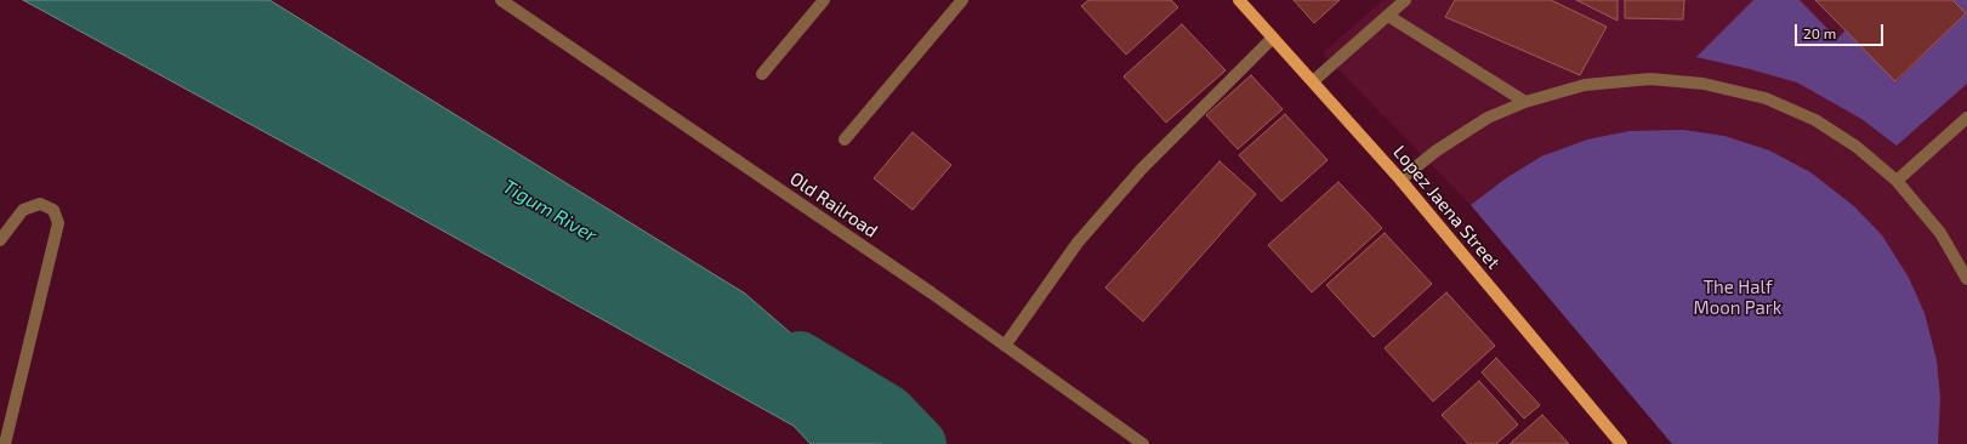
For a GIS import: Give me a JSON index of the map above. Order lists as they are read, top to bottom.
{
  "streets": {
    "main road": ["Lopez Jaena Street"],
    "street": ["Old Railroad"]
  },
  "water": ["Tigum River"],
  "parks": ["The Half Moon Park"],
  "scale_bar": "20 m"
}
